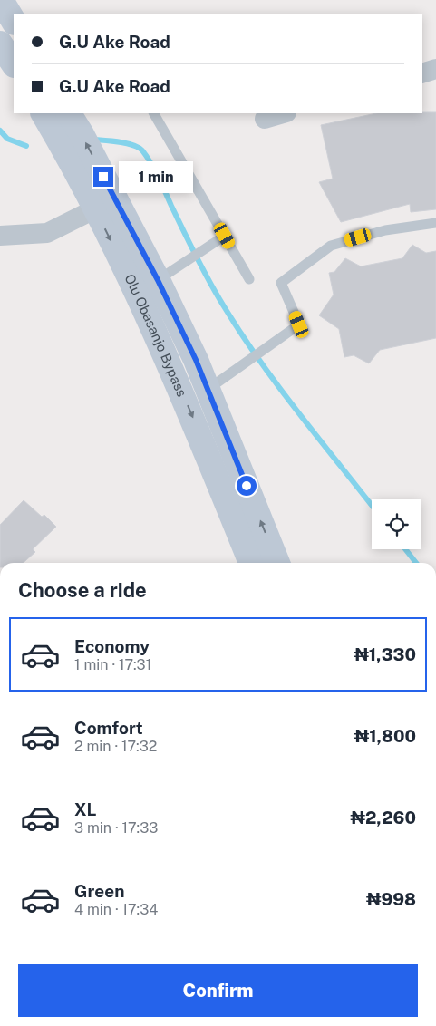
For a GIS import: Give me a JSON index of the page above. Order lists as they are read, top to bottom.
{
  "streets": {
    "main road": ["Olu Obasanjo Bypass"]
  },
  "page": {
    "banner": ["G.U Ake Road", "G.U Ake Road"],
    "bubble": "1 min",
    "heading": "Choose a ride",
    "list": [
      {
        "name": "Economy",
        "note": "1 min · 17:31",
        "value": "₦1,330"
      },
      {
        "name": "Comfort",
        "note": "2 min · 17:32",
        "value": "₦1,800"
      },
      {
        "name": "XL",
        "note": "3 min · 17:33",
        "value": "₦2,260"
      },
      {
        "name": "Green",
        "note": "4 min · 17:34",
        "value": "₦998"
      }
    ],
    "buttons": "Confirm"
  }
}
